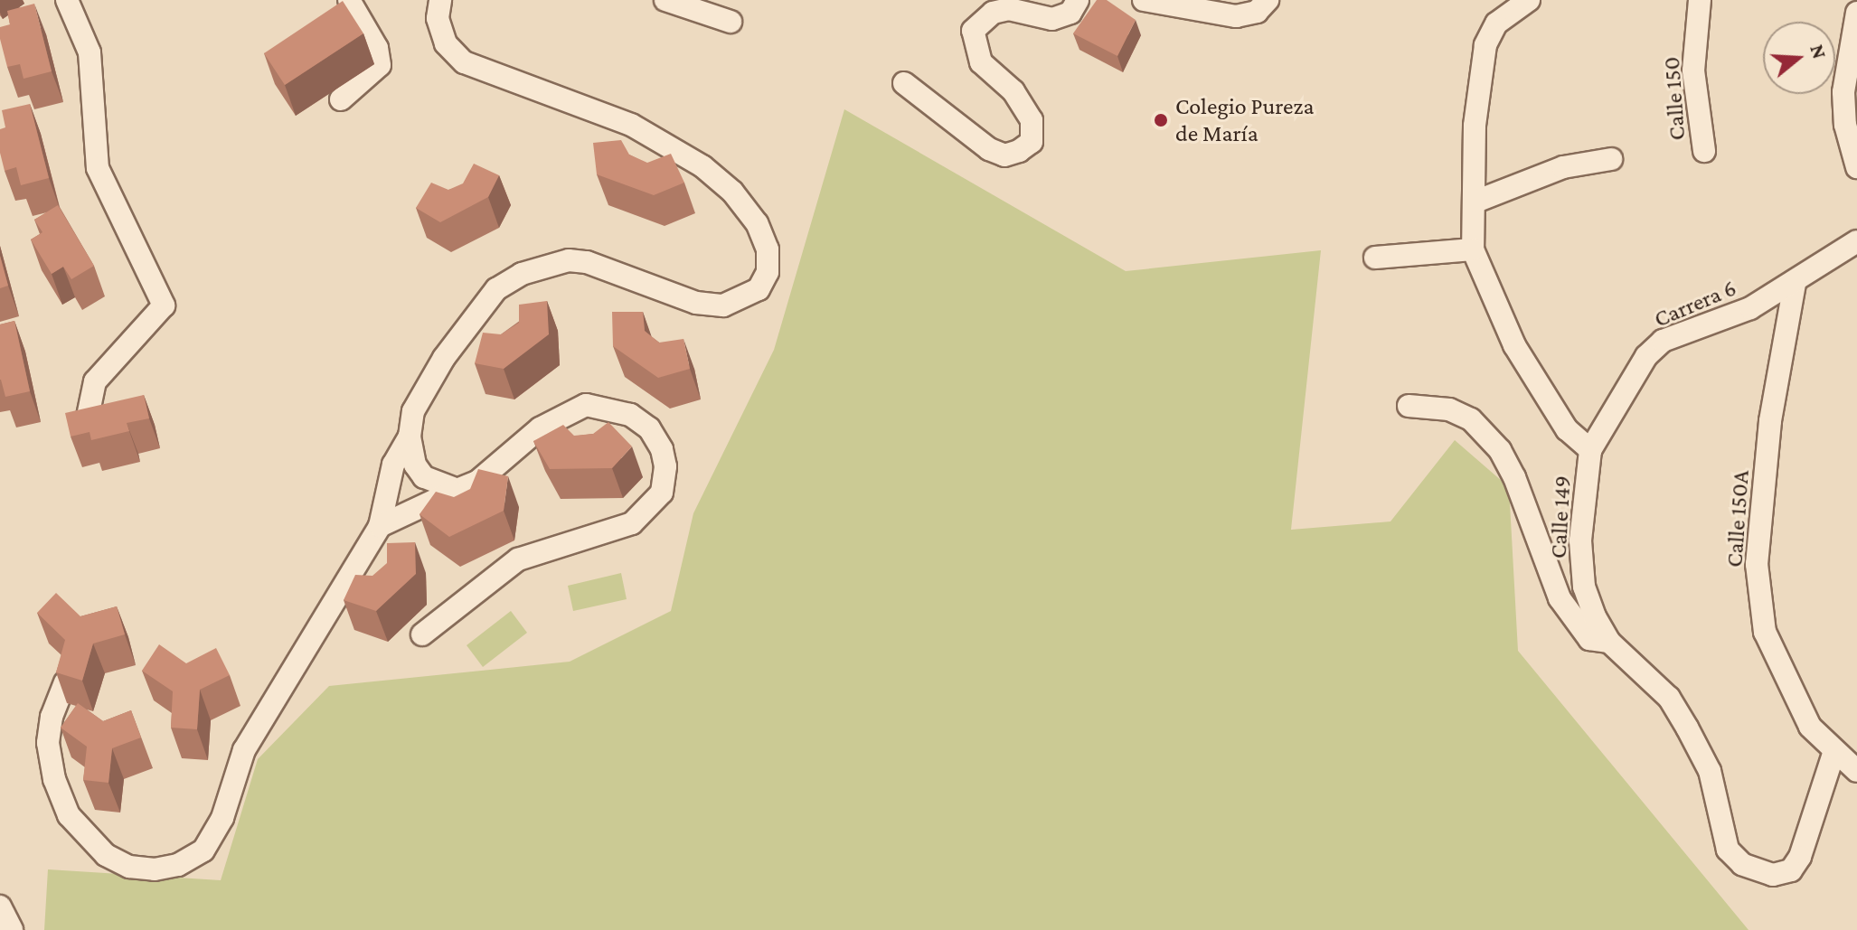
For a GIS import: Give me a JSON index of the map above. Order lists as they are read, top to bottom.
{
  "streets": {
    "street": [
      "Calle 150",
      "Carrera 6",
      "Calle 149",
      "Calle 150A"
    ]
  },
  "crossings": [
    ["Carrera 6", "Calle 149"],
    ["Carrera 6", "Calle 150A"],
    ["Calle 149", "Calle 150A"]
  ],
  "places": ["Colegio Pureza de María"],
  "north": "right"
}
